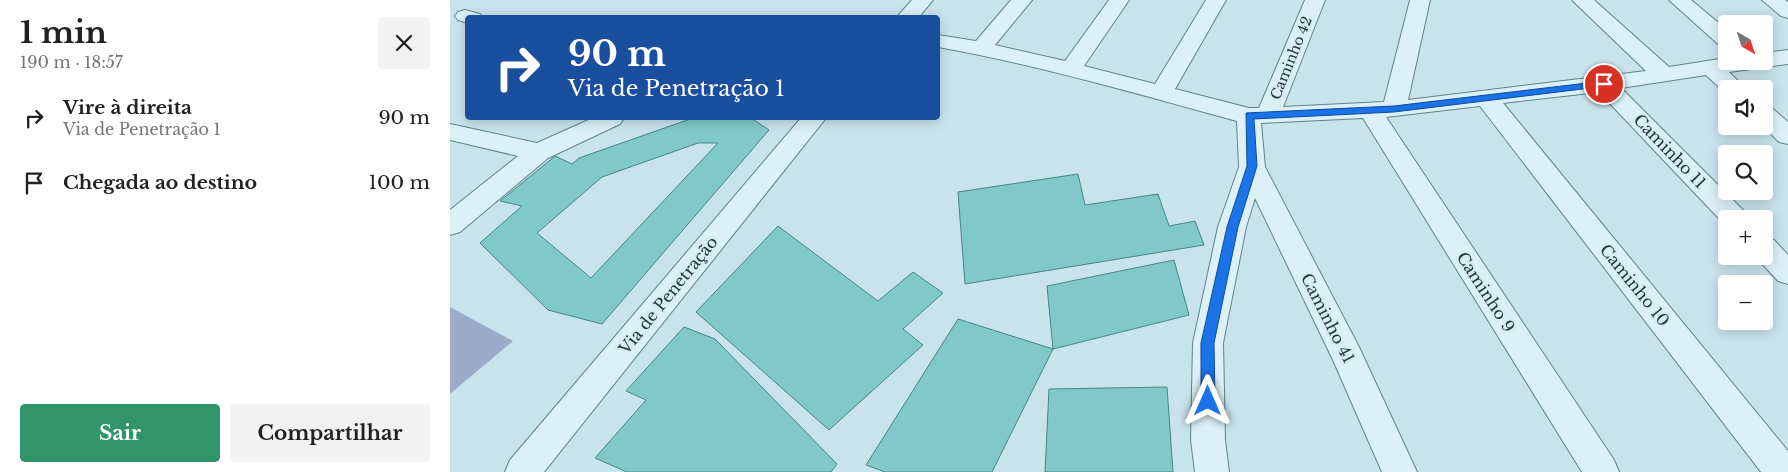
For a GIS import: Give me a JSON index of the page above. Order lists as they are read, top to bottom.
{
  "streets": {
    "street": [
      "Caminho 42",
      "Caminho 11",
      "Caminho 10",
      "Caminho 9",
      "Via de Penetração",
      "Caminho 41"
    ]
  },
  "north": "bottom right",
  "page": {
    "heading": ["1 min", "190 m · 18:57"],
    "map_buttons": ["+", "−"],
    "turn": ["90 m", "Via de Penetração 1"],
    "list": [
      {
        "name": "Vire à direita",
        "note": "Via de Penetração 1",
        "value": "90 m"
      },
      {
        "name": "Chegada ao destino",
        "value": "100 m"
      }
    ],
    "buttons": ["Sair", "Compartilhar"]
  }
}
